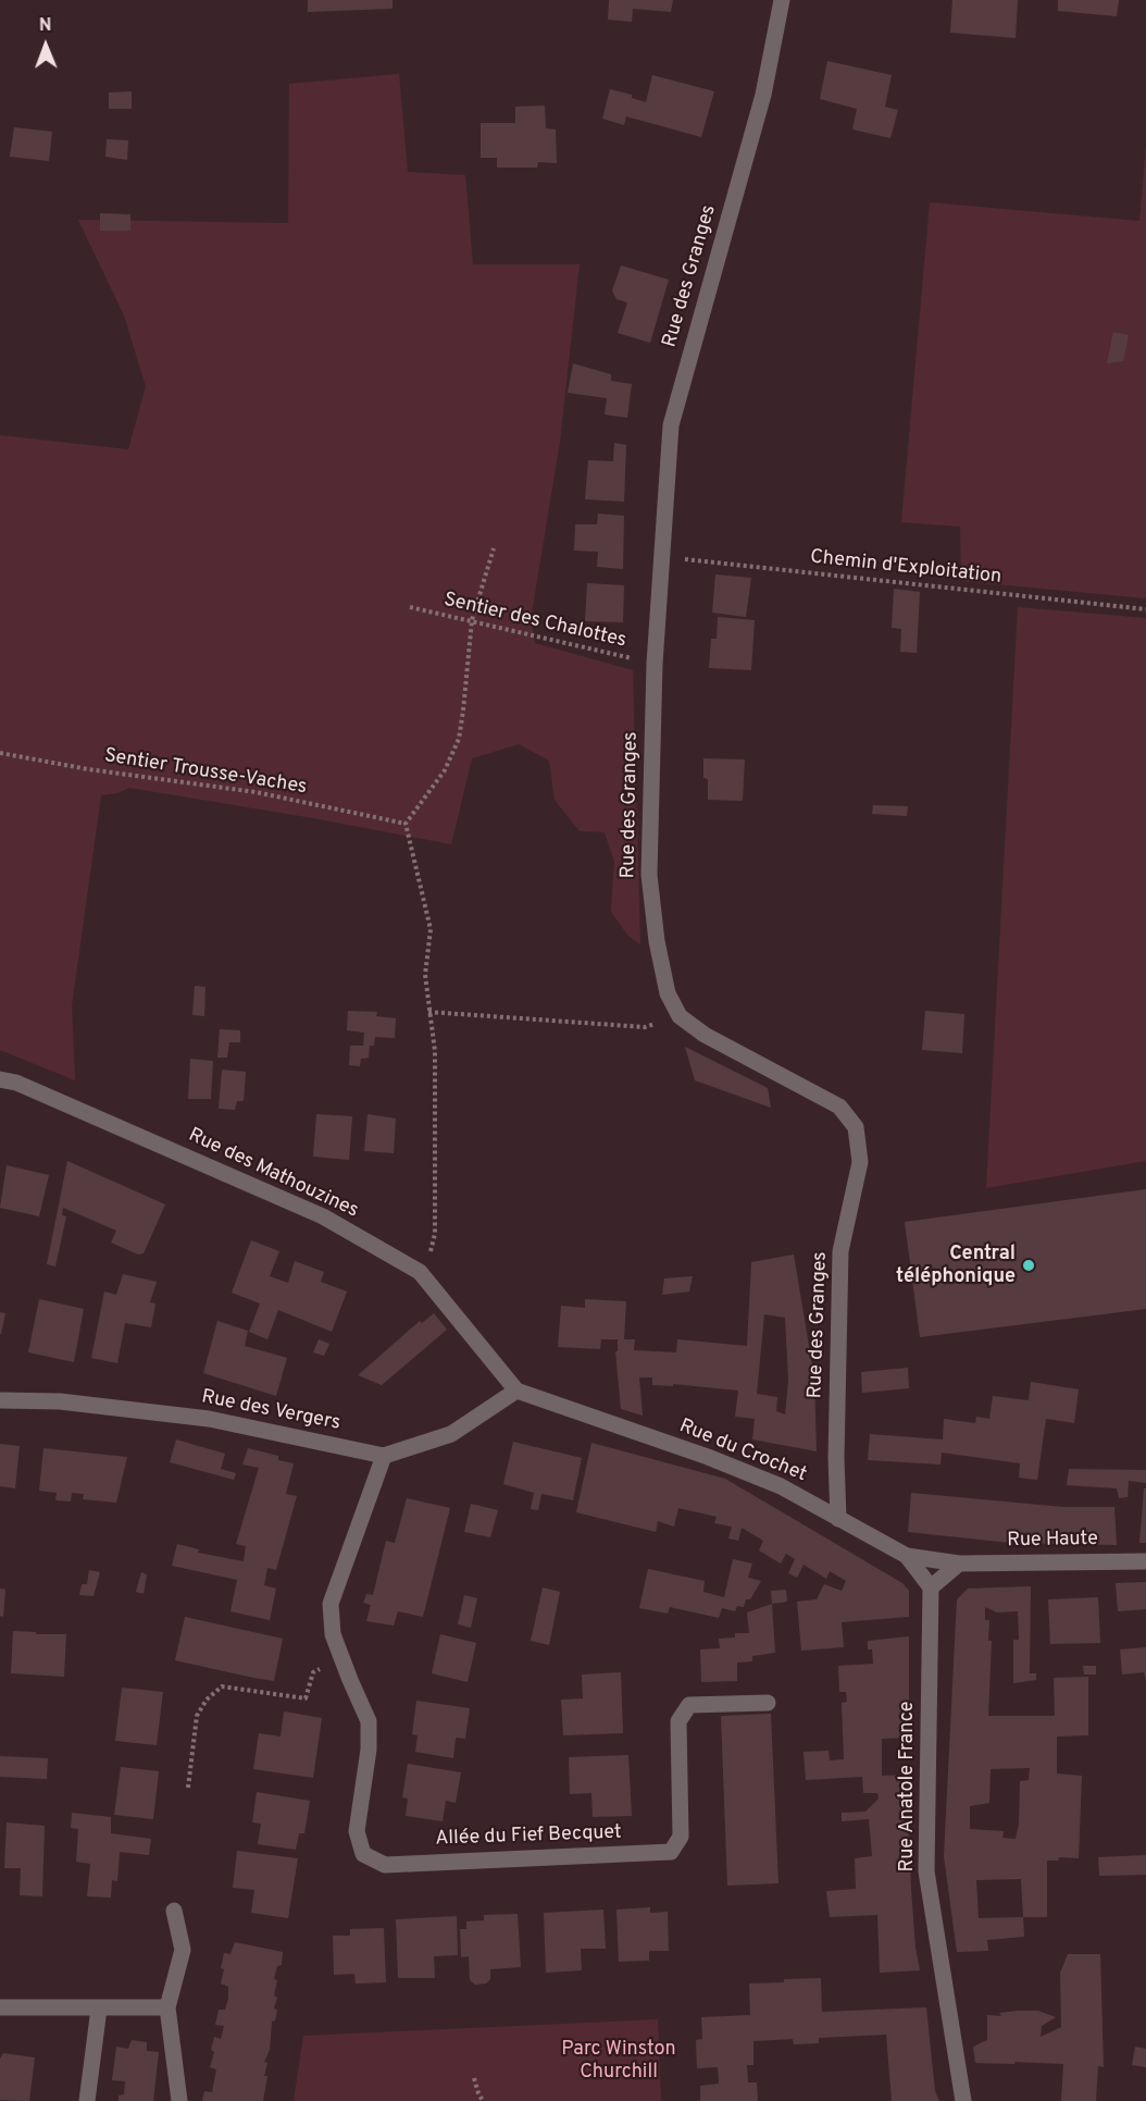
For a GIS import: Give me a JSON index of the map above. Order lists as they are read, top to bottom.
{
  "streets": {
    "street": [
      "Rue des Granges",
      "Rue des Mathouzines",
      "Rue des Vergers",
      "Rue du Crochet",
      "Rue Haute",
      "Rue Anatole France",
      "Allée du Fief Becquet"
    ],
    "path": ["Chemin d'Exploitation", "Sentier des Chalottes", "Sentier Trousse-Vaches"]
  },
  "crossings": [
    ["Rue des Granges", "Chemin d'Exploitation"],
    ["Rue des Granges", "Sentier des Chalottes"],
    ["Rue des Granges", "Rue du Crochet"],
    ["Rue des Mathouzines", "Rue des Vergers"],
    ["Rue des Mathouzines", "Rue du Crochet"],
    ["Rue des Vergers", "Rue du Crochet"],
    ["Rue du Crochet", "Rue Haute"],
    ["Rue du Crochet", "Rue Anatole France"]
  ],
  "parks": ["Parc Winston Churchill"],
  "places": ["Central téléphonique"],
  "north": "top"
}
